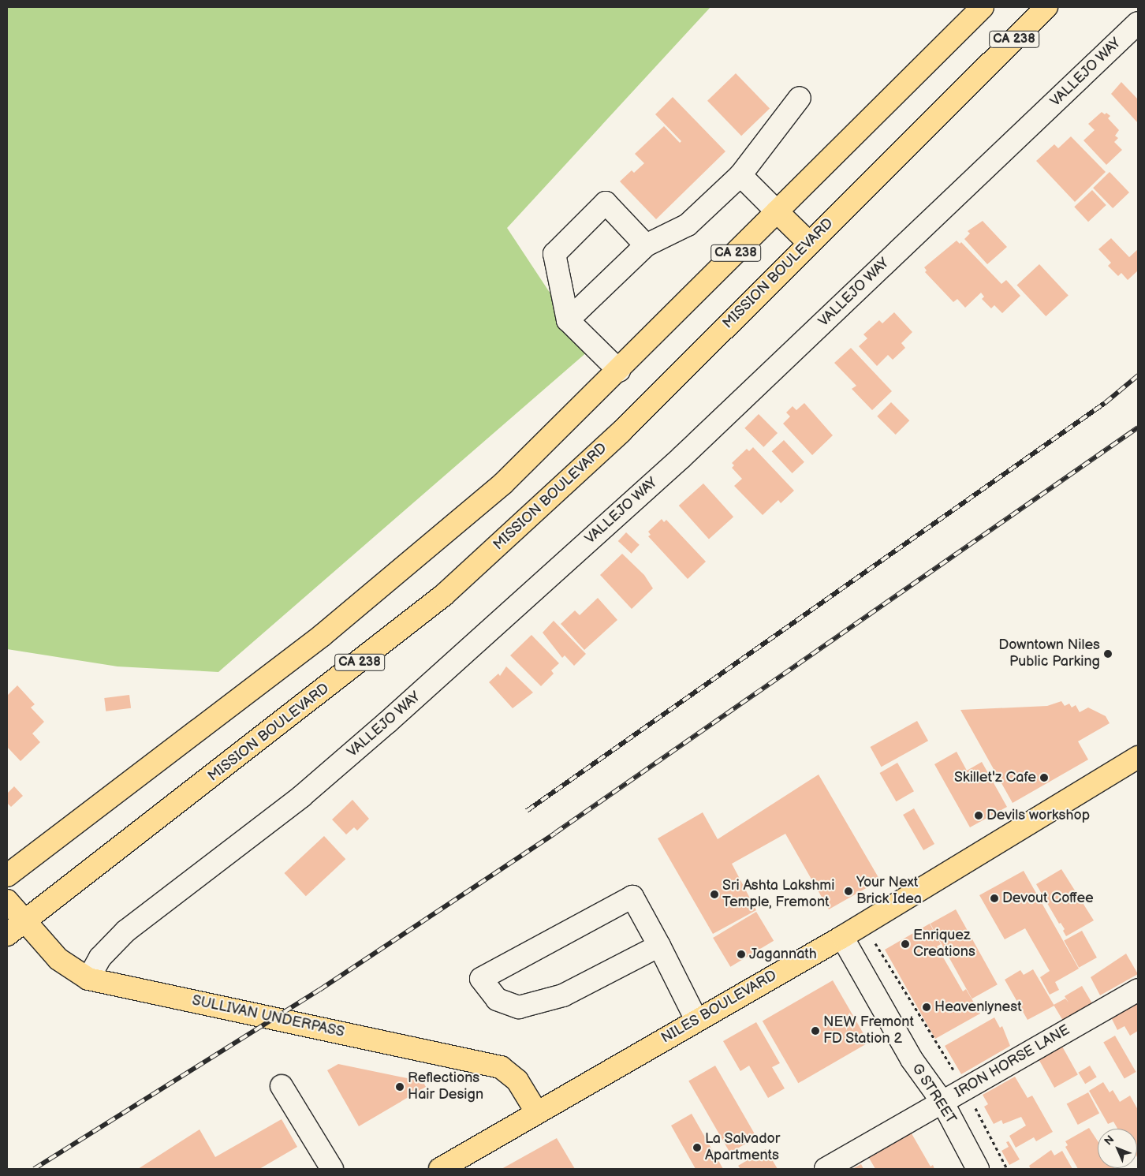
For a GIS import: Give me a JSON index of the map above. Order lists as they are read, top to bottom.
{
  "streets": {
    "main road": [
      "CA 238",
      "MISSION BOULEVARD",
      "NILES BOULEVARD",
      "SULLIVAN UNDERPASS"
    ],
    "street": ["VALLEJO WAY", "IRON HORSE LANE", "G STREET"]
  },
  "crossings": [
    ["VALLEJO WAY", "SULLIVAN UNDERPASS"],
    ["MISSION BOULEVARD", "SULLIVAN UNDERPASS"],
    ["NILES BOULEVARD", "SULLIVAN UNDERPASS"],
    ["NILES BOULEVARD", "G STREET"],
    ["IRON HORSE LANE", "G STREET"]
  ],
  "places": [
    "Downtown Niles Public Parking",
    "Skillet'z Cafe",
    "Devils workshop",
    "Your Next Brick Idea",
    "Sri Ashta Lakshmi Temple, Fremont",
    "Devout Coffee",
    "Enriquez Creations",
    "Jagannath",
    "Heavenlynest",
    "NEW Fremont FD Station 2",
    "Reflections Hair Design",
    "La Salvador Apartments"
  ],
  "north": "top left"
}
